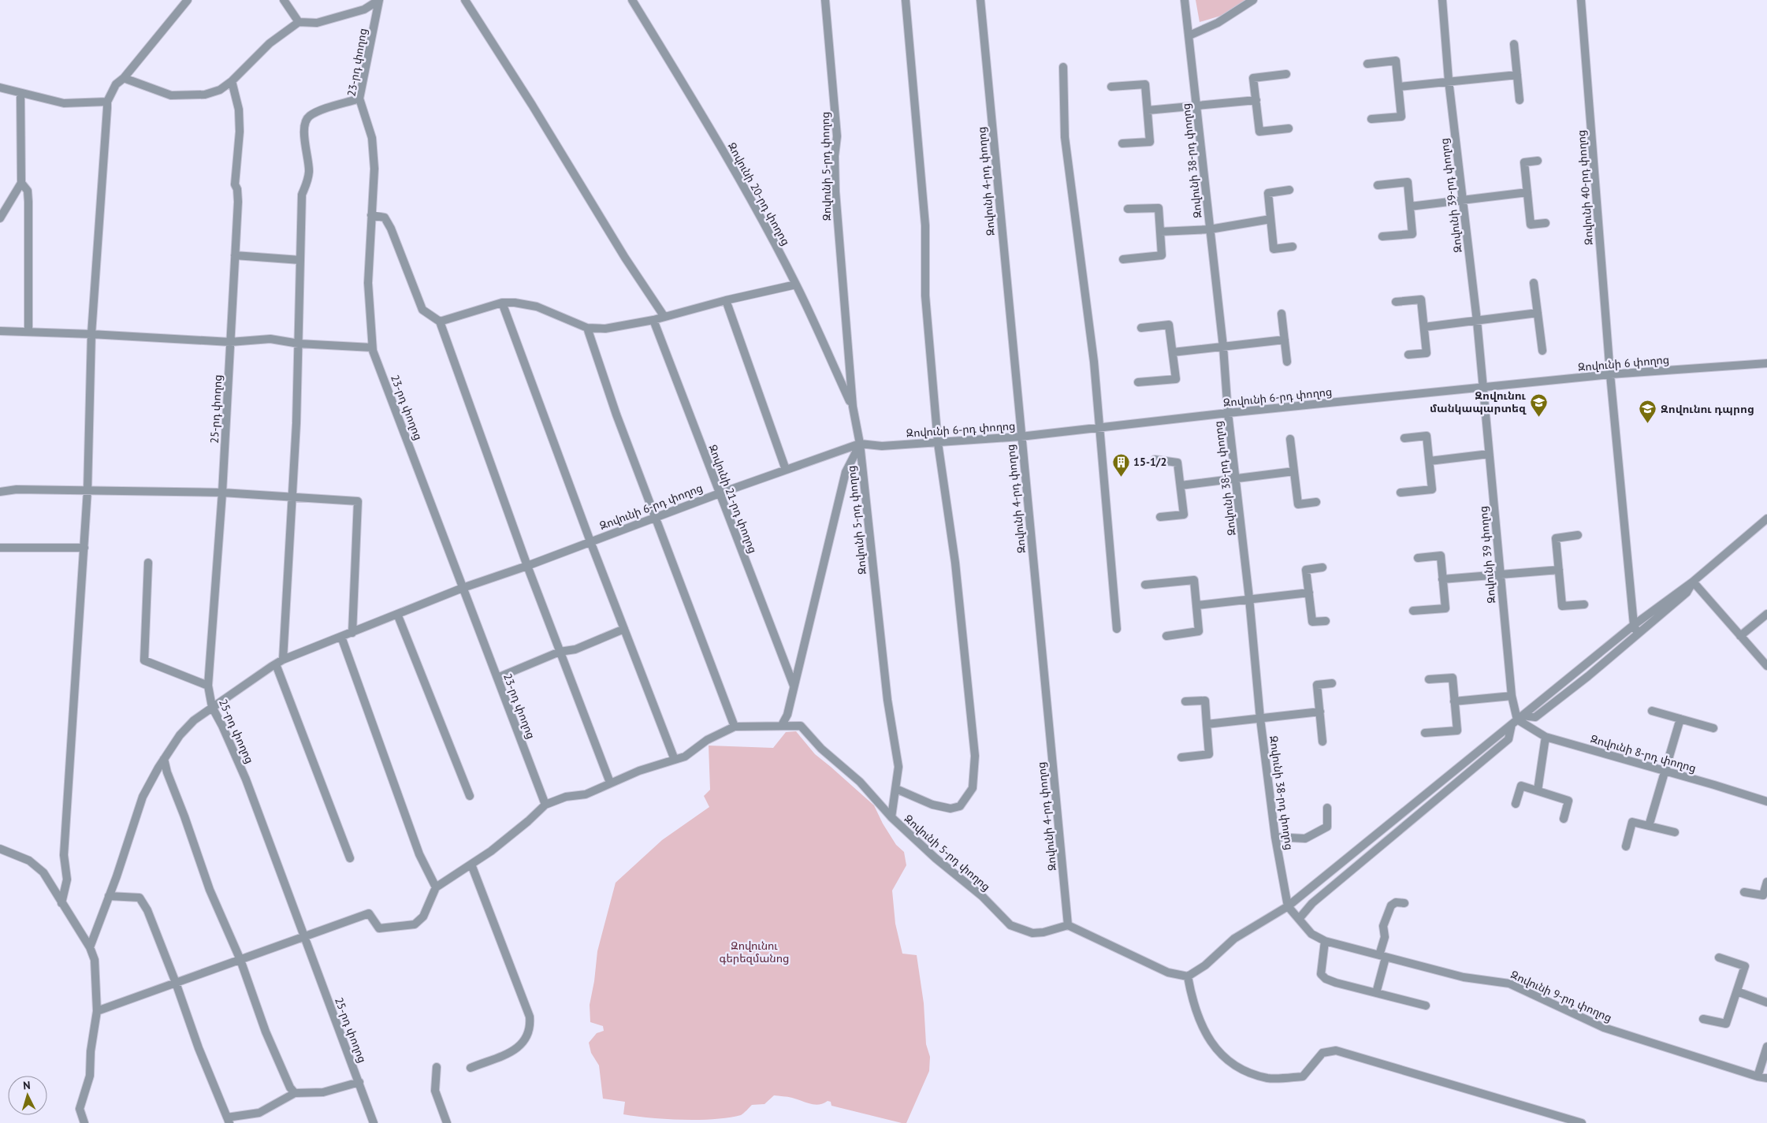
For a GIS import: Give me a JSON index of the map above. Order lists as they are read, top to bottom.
{
  "streets": {
    "street": [
      "23-րդ փողոց",
      "Զովունի 38-րդ փողոց",
      "Զովունի 5-րդ փողոց",
      "Զովունի 4-րդ փողոց",
      "Զովունի 40-րդ փողոց",
      "Զովունի 20-րդ փողոց",
      "Զովունի 39-րդ փողոց",
      "Զովունի 6 փողոց",
      "Զովունի 6-րդ փողոց",
      "25-րդ փողոց",
      "Զովունի 21-րդ փողոց",
      "Զովունի 39 փողոց",
      "Զովունի 8-րդ փողոց",
      "Զովունի 9-րդ փողոց"
    ]
  },
  "crossings": [
    ["23-րդ փողոց", "Զովունի 6-րդ փողոց"],
    ["Զովունի 38-րդ փողոց", "Զովունի 6-րդ փողոց"],
    ["Զովունի 38-րդ փողոց", "Զովունի 9-րդ փողոց"],
    ["Զովունի 5-րդ փողոց", "Զովունի 4-րդ փողոց"],
    ["Զովունի 5-րդ փողոց", "Զովունի 20-րդ փողոց"],
    ["Զովունի 5-րդ փողոց", "Զովունի 6-րդ փողոց"],
    ["Զովունի 4-րդ փողոց", "Զովունի 6-րդ փողոց"],
    ["Զովունի 40-րդ փողոց", "Զովունի 6 փողոց"],
    ["Զովունի 39-րդ փողոց", "Զովունի 6 փողոց"],
    ["Զովունի 39-րդ փողոց", "Զովունի 6-րդ փողոց"],
    ["Զովունի 39-րդ փողոց", "Զովունի 39 փողոց"],
    ["Զովունի 6 փողոց", "Զովունի 6-րդ փողոց"],
    ["Զովունի 6 փողոց", "Զովունի 39 փողոց"],
    ["Զովունի 6-րդ փողոց", "25-րդ փողոց"],
    ["Զովունի 6-րդ փողոց", "Զովունի 21-րդ փողոց"],
    ["Զովունի 6-րդ փողոց", "Զովունի 39 փողոց"],
    ["Զովունի 39 փողոց", "Զովունի 8-րդ փողոց"]
  ],
  "parks": ["Զովունու գերեզմանոց"],
  "places": {
    "school or university": ["Զովունու մանկապարտեզ", "Զովունու դպրոց"],
    "building": ["15-1/2"]
  },
  "north": "top"
}
